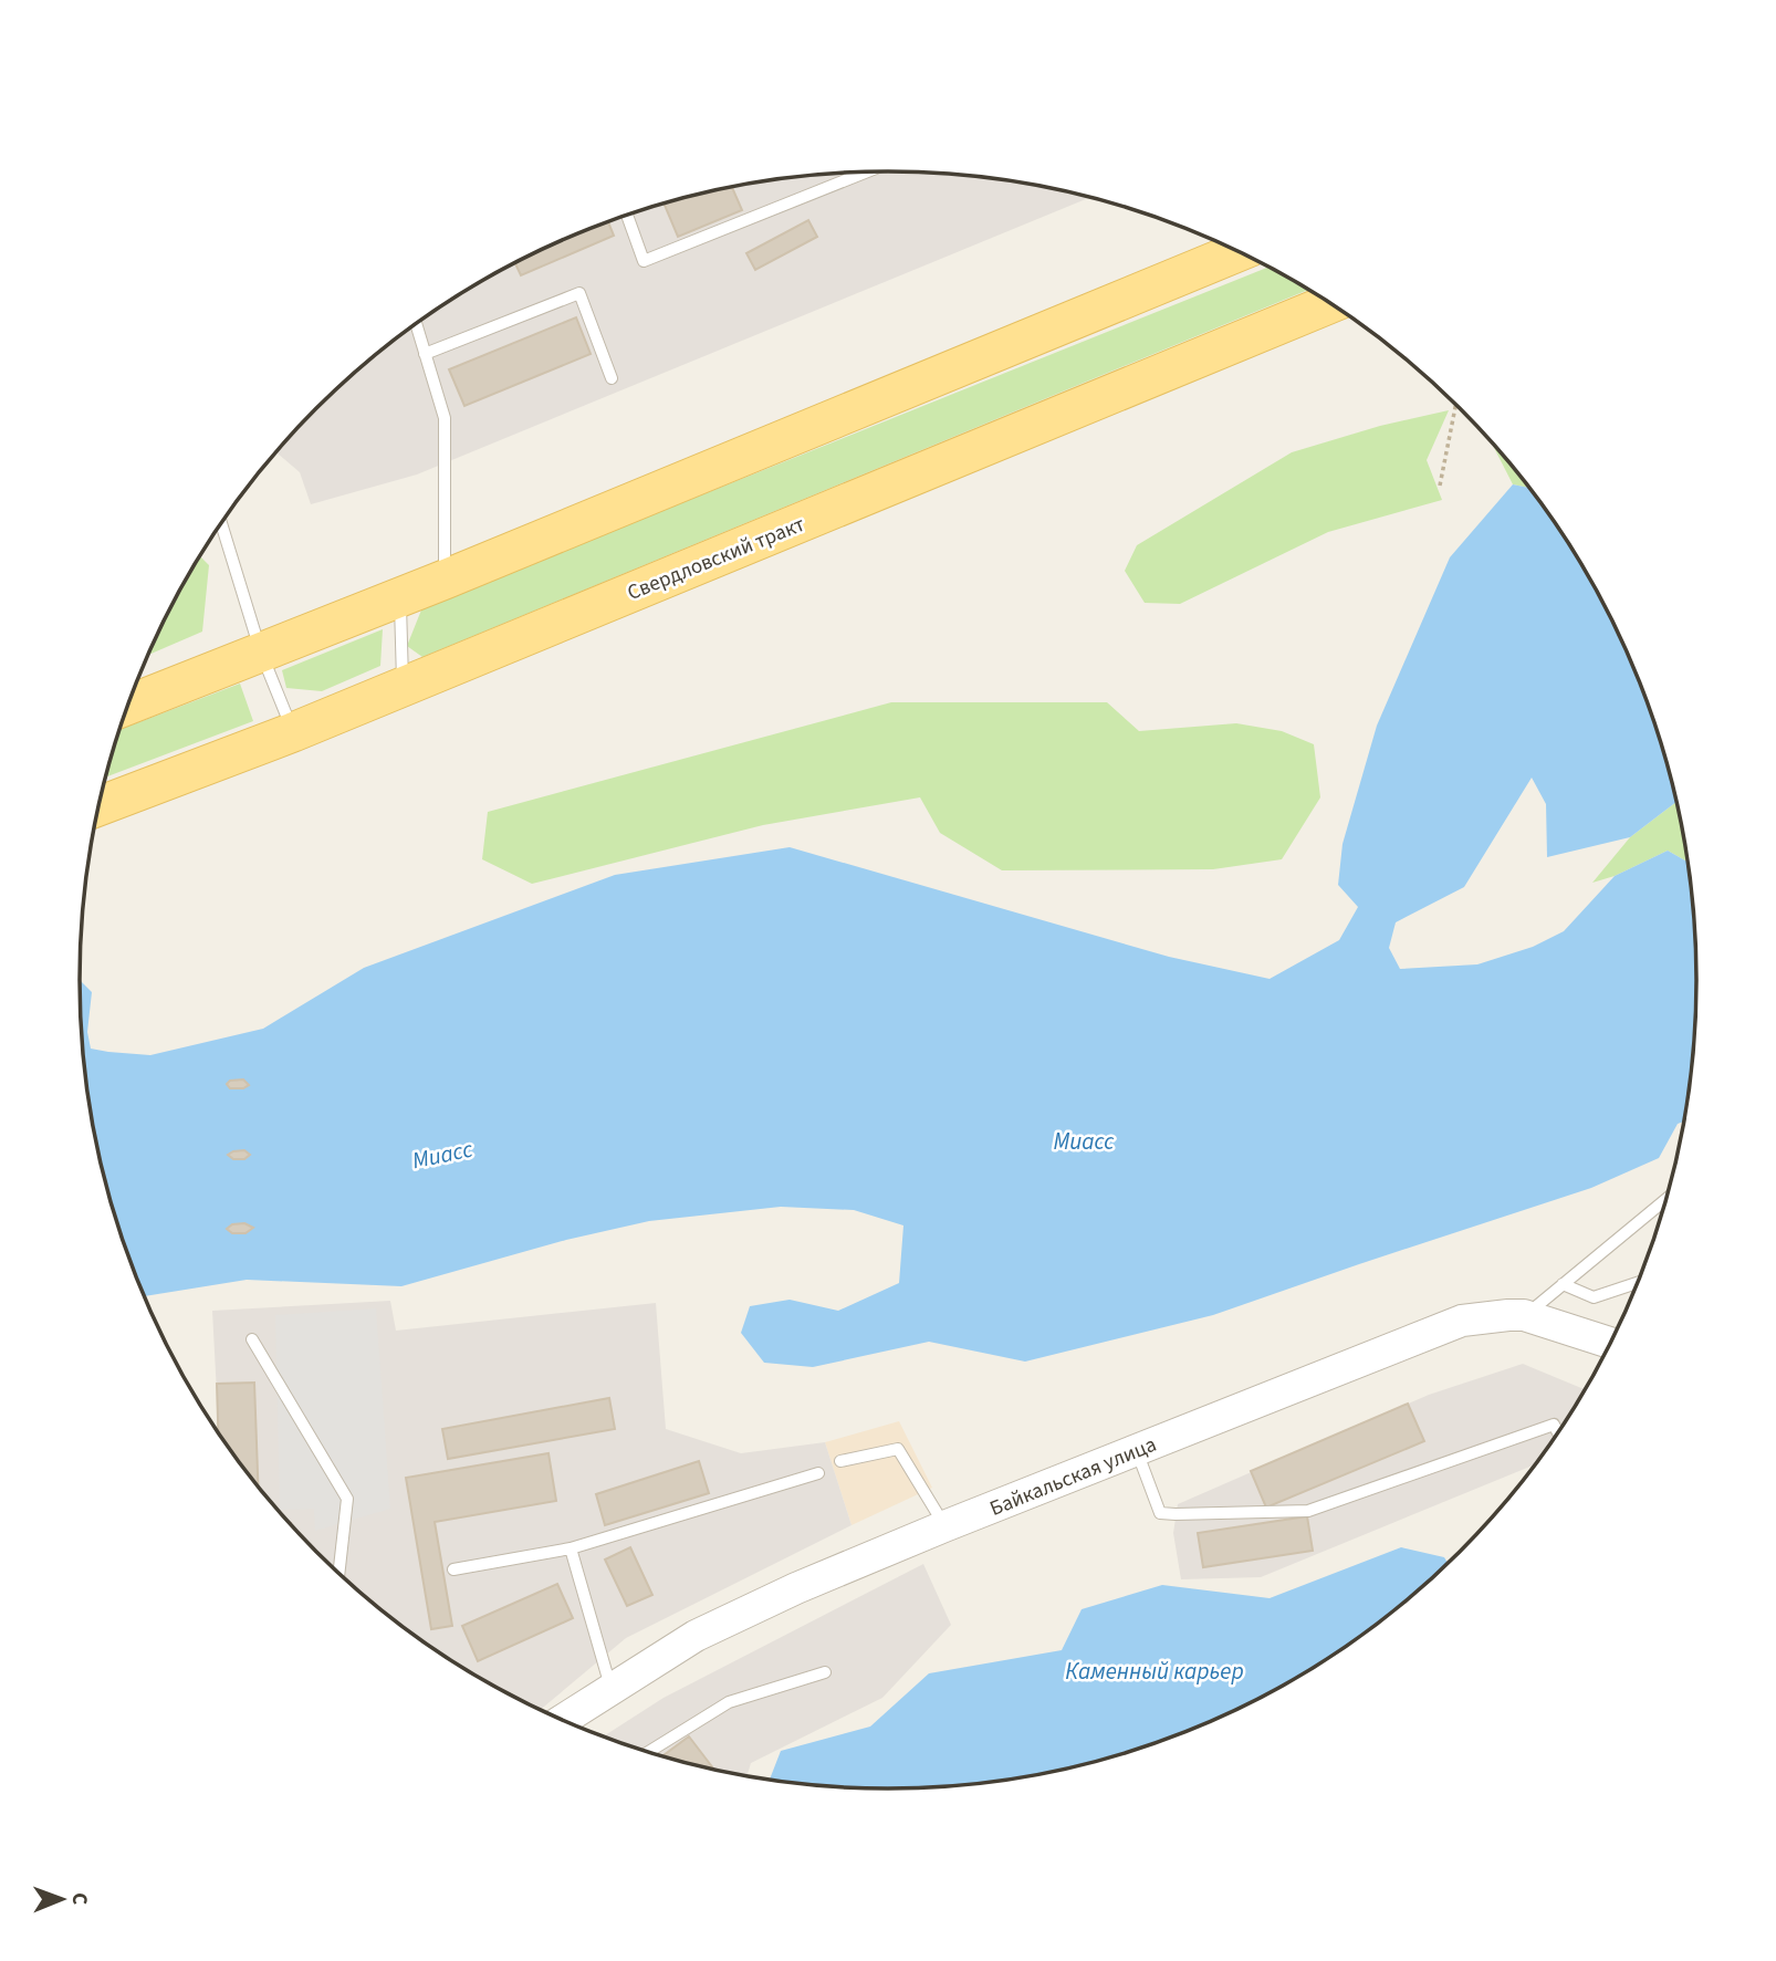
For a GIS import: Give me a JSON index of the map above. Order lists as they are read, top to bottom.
{
  "streets": {
    "main road": ["Свердловский тракт"],
    "street": ["Байкальская улица"]
  },
  "water": ["Миасс", "Каменный карьер"],
  "north": "right"
}
